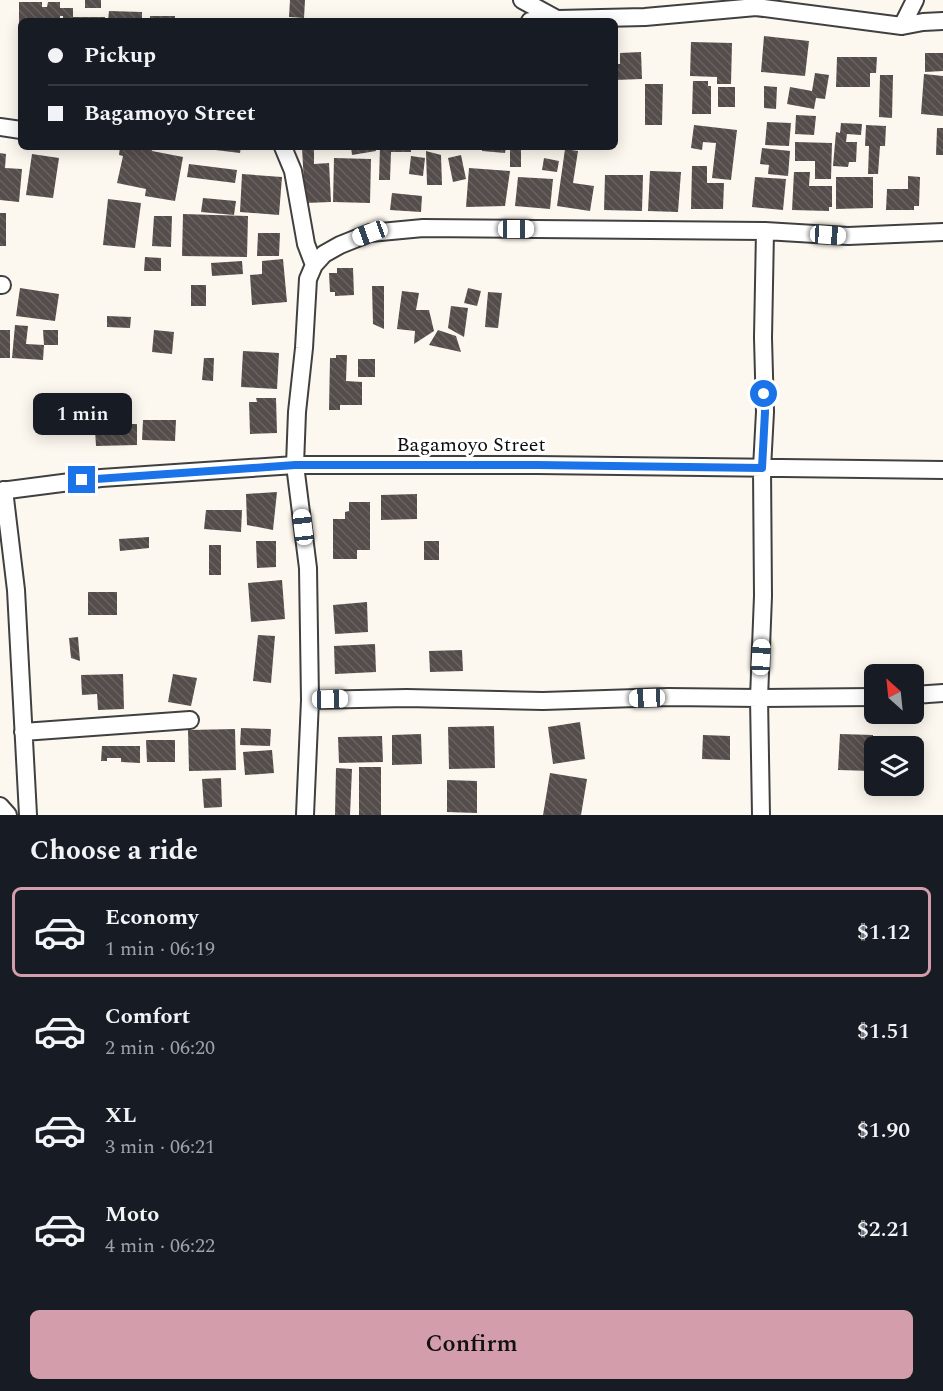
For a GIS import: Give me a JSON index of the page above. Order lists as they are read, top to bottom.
{
  "streets": {
    "street": ["Bagamoyo Street"]
  },
  "north": "top left",
  "page": {
    "banner": ["Pickup", "Bagamoyo Street"],
    "bubble": "1 min",
    "heading": "Choose a ride",
    "list": [
      {
        "name": "Economy",
        "note": "1 min · 06:19",
        "value": "$1.12"
      },
      {
        "name": "Comfort",
        "note": "2 min · 06:20",
        "value": "$1.51"
      },
      {
        "name": "XL",
        "note": "3 min · 06:21",
        "value": "$1.90"
      },
      {
        "name": "Moto",
        "note": "4 min · 06:22",
        "value": "$2.21"
      }
    ],
    "buttons": "Confirm"
  }
}
